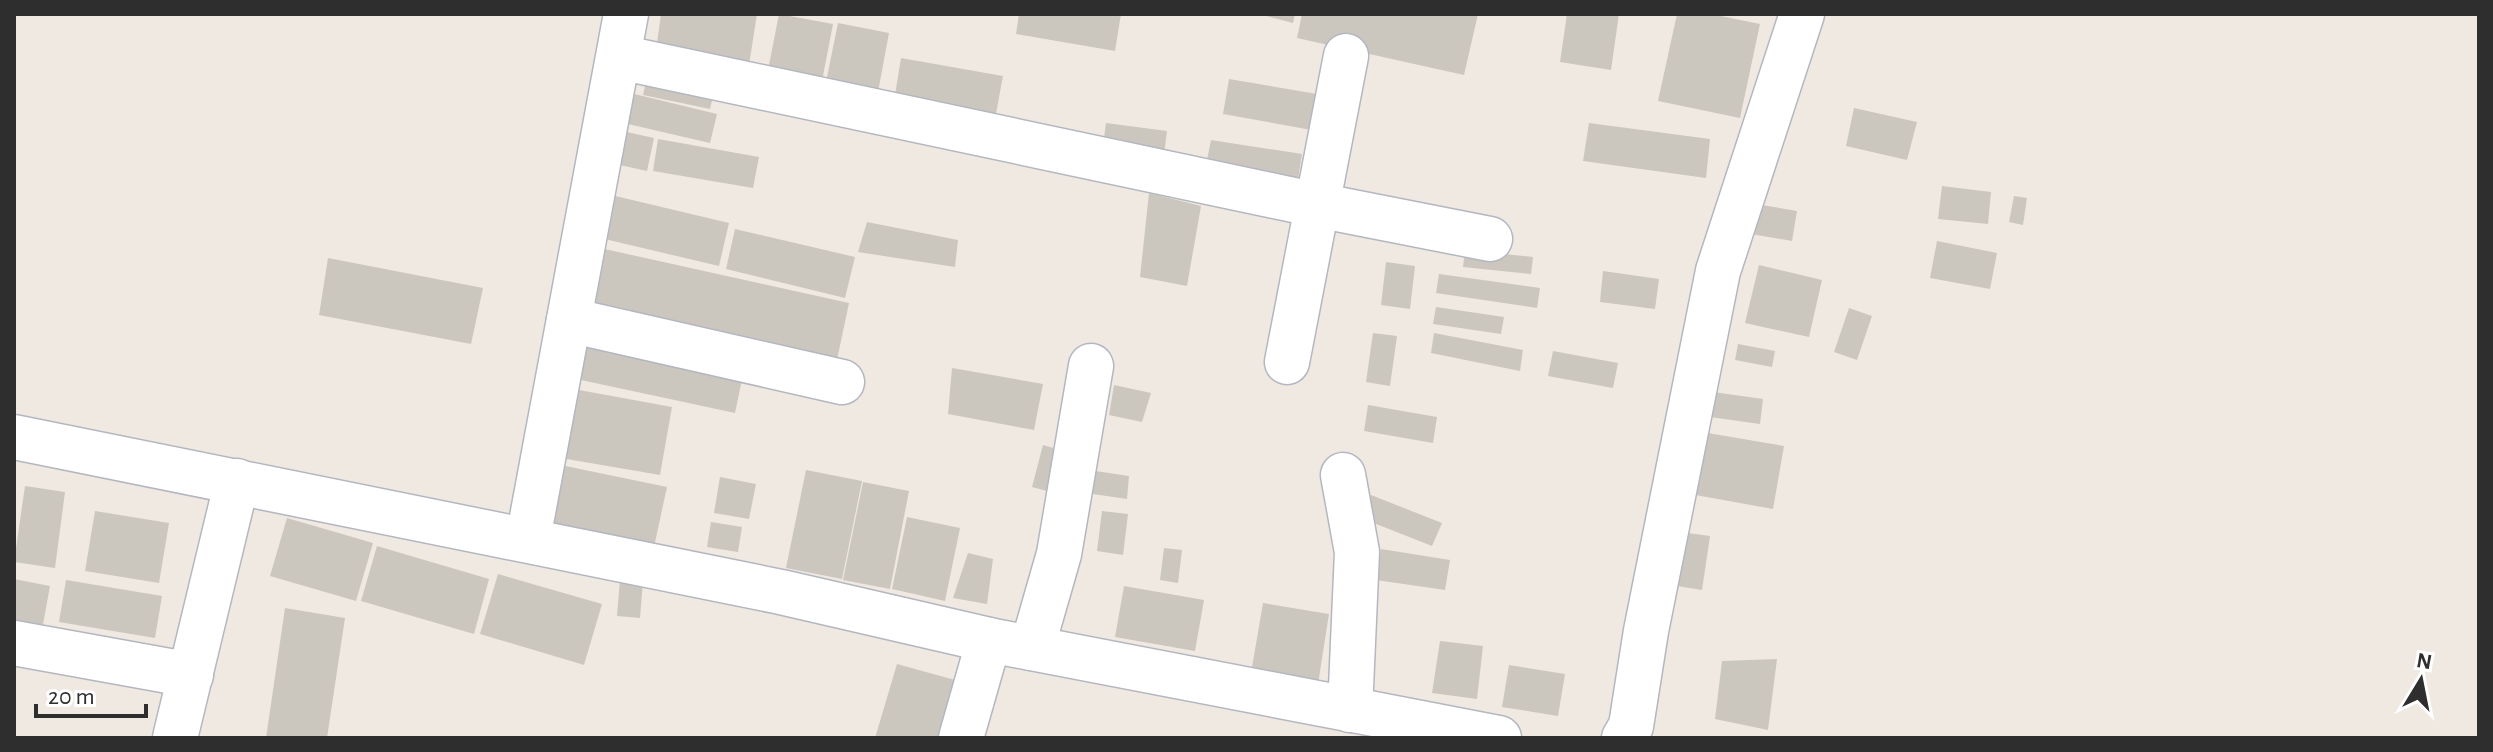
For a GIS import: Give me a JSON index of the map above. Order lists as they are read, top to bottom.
{
  "scale_bar": "20 m",
  "north": "top"
}
